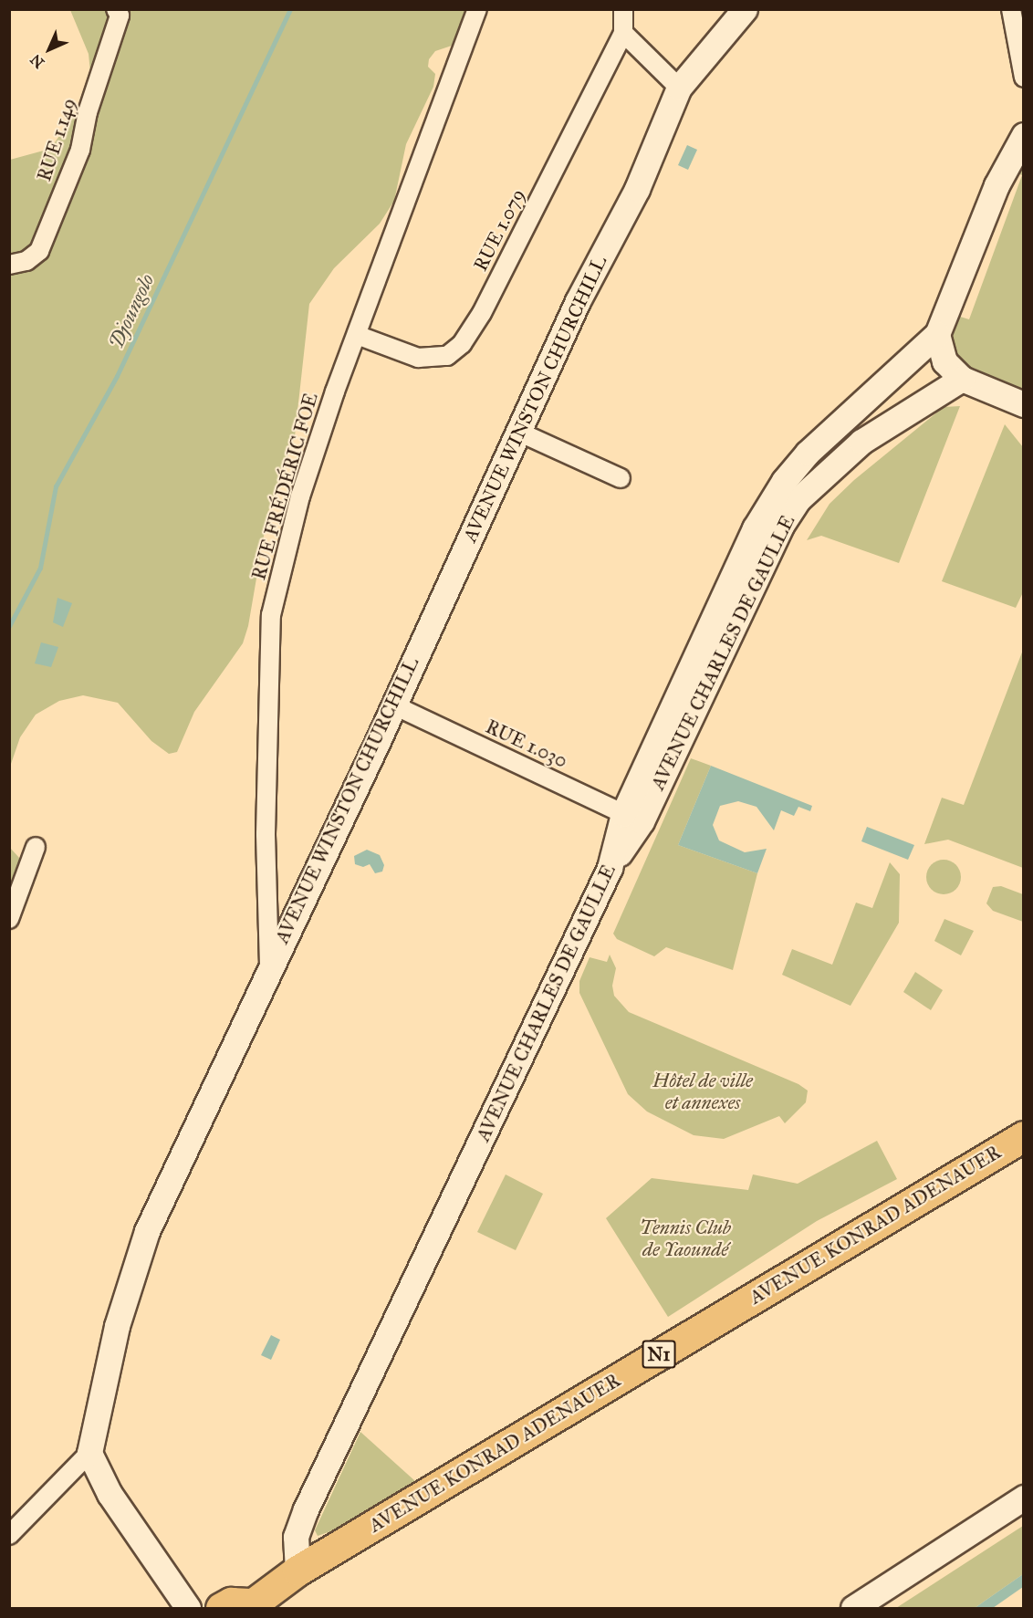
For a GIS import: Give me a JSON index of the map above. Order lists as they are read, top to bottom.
{
  "streets": {
    "highway": ["AVENUE KONRAD ADENAUER", "N1"],
    "main road": ["AVENUE WINSTON CHURCHILL", "AVENUE CHARLES DE GAULLE"],
    "street": [
      "RUE 1.149",
      "RUE 1.079",
      "RUE FRÉDÉRIC FOE",
      "RUE 1.030"
    ]
  },
  "crossings": [
    ["RUE 1.079", "RUE FRÉDÉRIC FOE"],
    ["AVENUE WINSTON CHURCHILL", "RUE FRÉDÉRIC FOE"],
    ["AVENUE WINSTON CHURCHILL", "RUE 1.030"],
    ["AVENUE CHARLES DE GAULLE", "RUE 1.030"],
    ["AVENUE CHARLES DE GAULLE", "AVENUE KONRAD ADENAUER"]
  ],
  "water": ["Djoungolo"],
  "parks": ["Hôtel de ville et annexes", "Tennis Club de Yaoundé"],
  "north": "bottom left"
}
